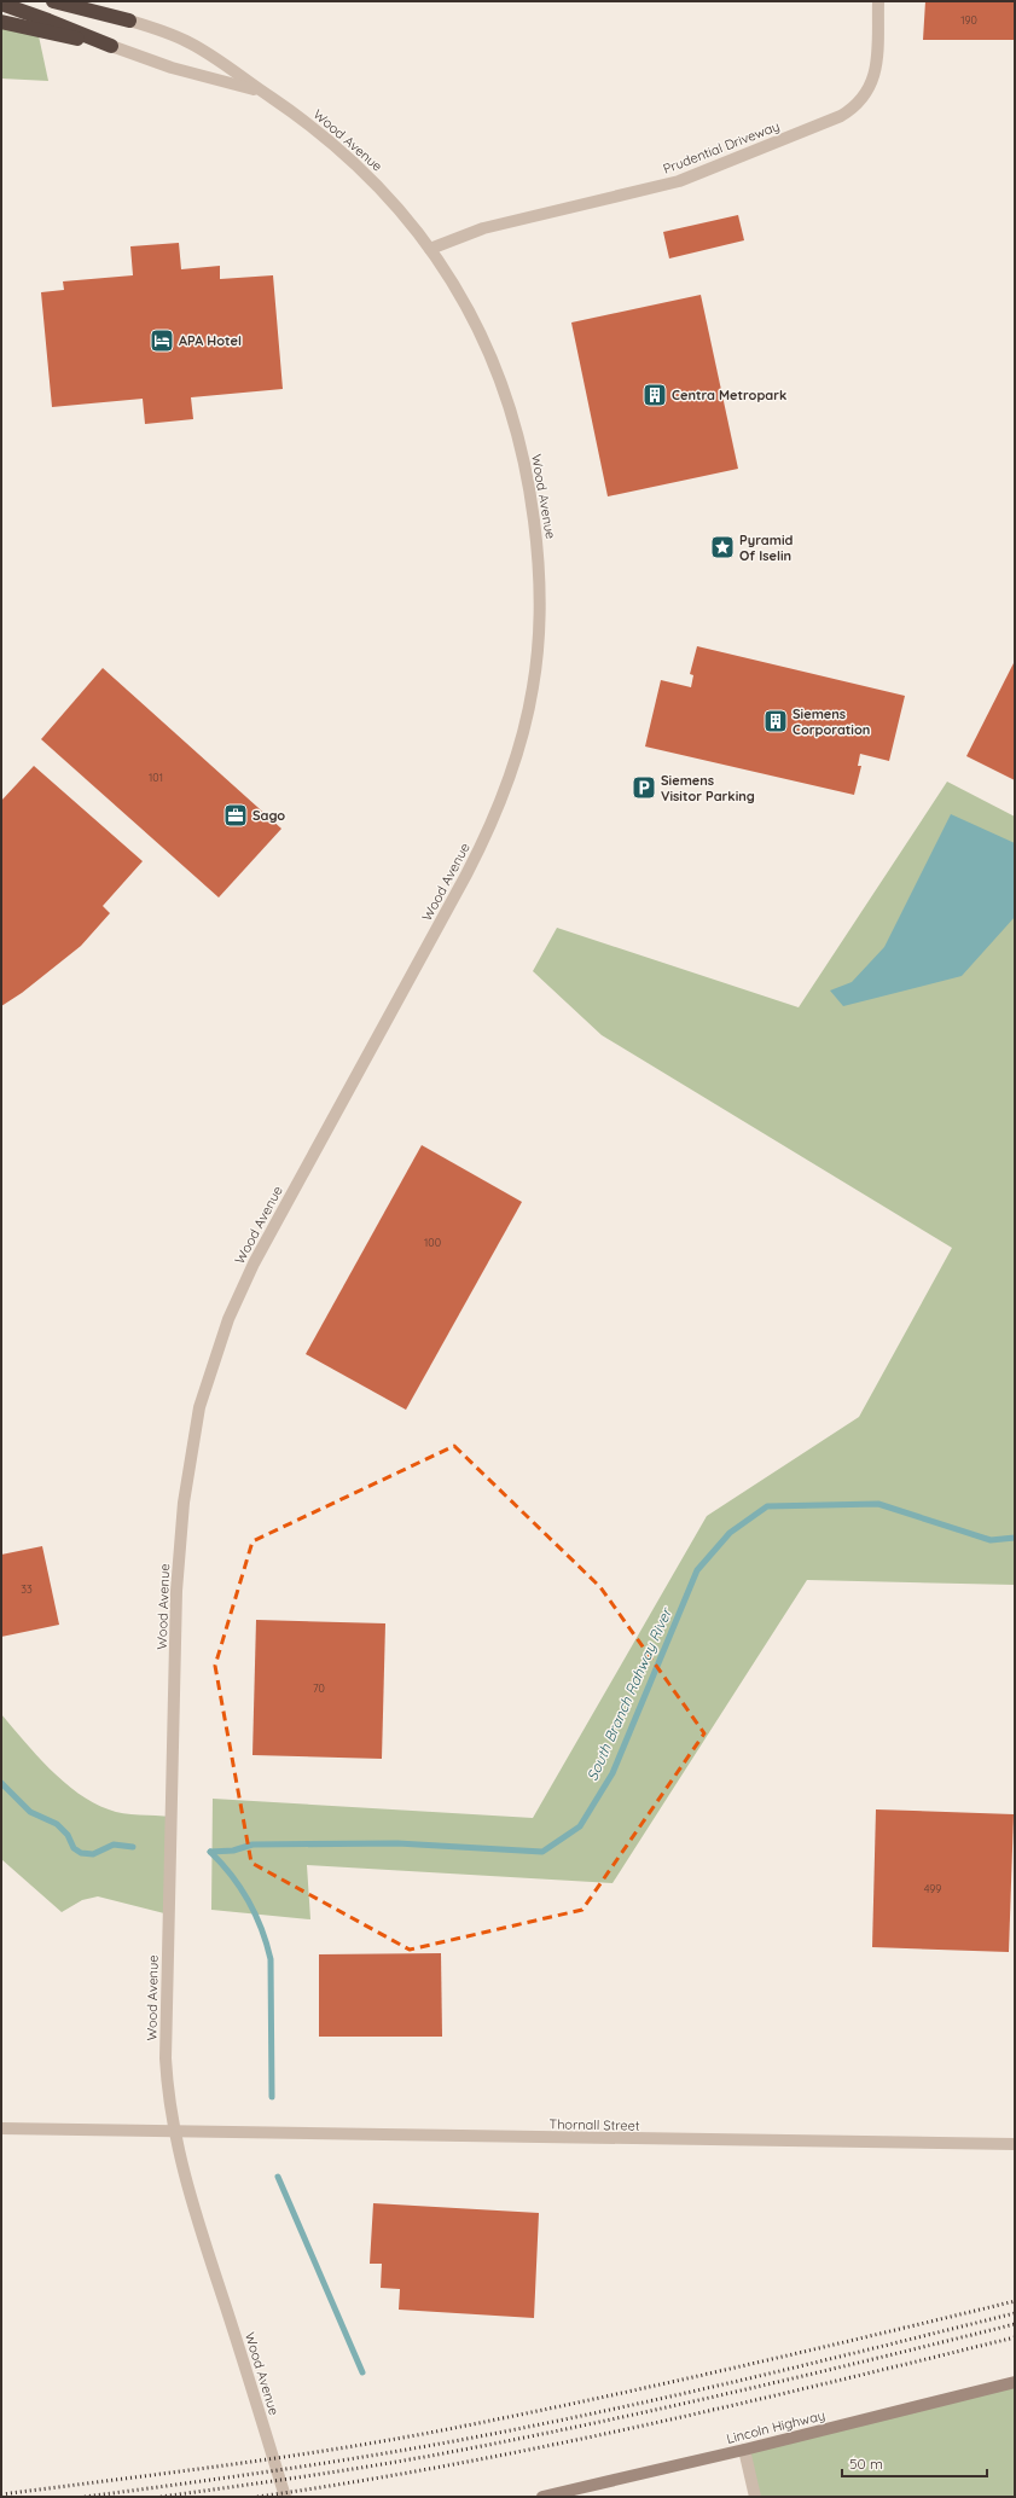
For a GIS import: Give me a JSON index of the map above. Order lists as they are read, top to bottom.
{
  "streets": {
    "main road": ["Lincoln Highway"],
    "street": ["Wood Avenue", "Prudential Driveway", "Thornall Street"]
  },
  "crossings": [
    ["Wood Avenue", "Prudential Driveway"],
    ["Wood Avenue", "Thornall Street"]
  ],
  "water": ["South Branch Rahway River"],
  "places": {
    "hotel": ["APA Hotel"],
    "building": ["Centra Metropark", "Siemens Corporation"],
    "place": ["Pyramid Of Iselin"],
    "parking": ["Siemens Visitor Parking"],
    "office": ["Sago"]
  },
  "house_numbers": [
    "190",
    "101",
    "100",
    "33",
    "70",
    "499"
  ],
  "scale_bar": "50 m"
}
